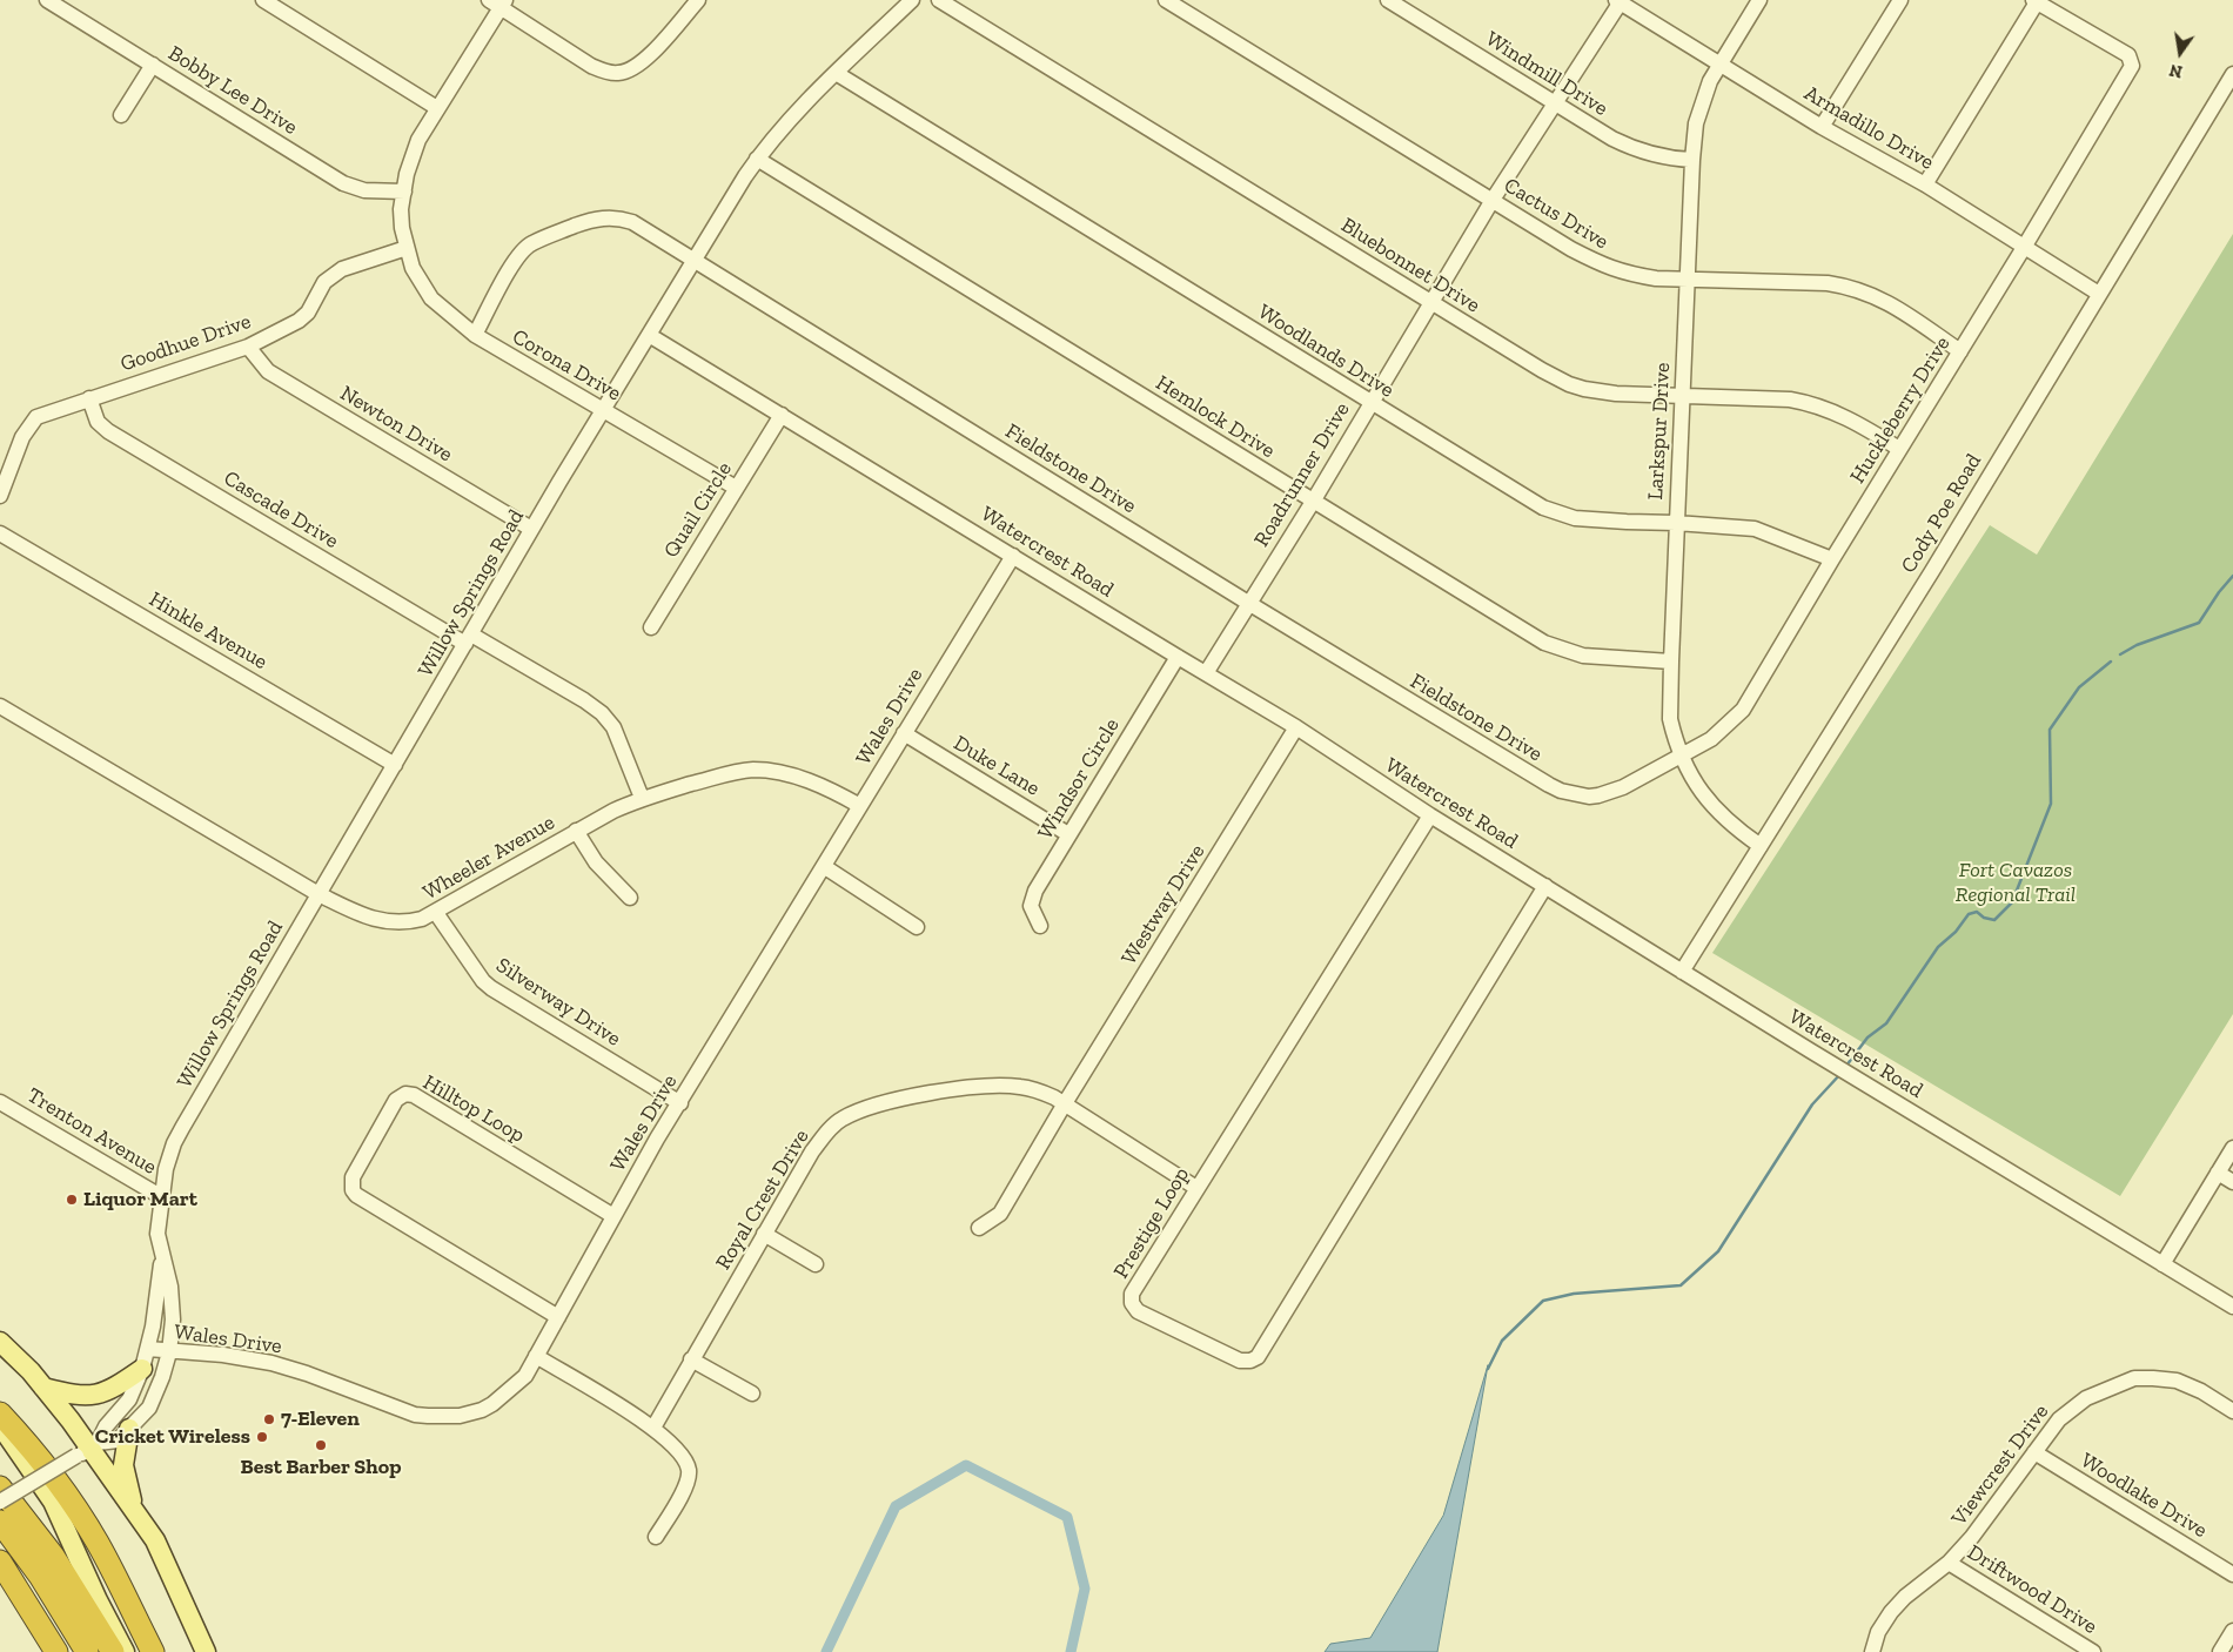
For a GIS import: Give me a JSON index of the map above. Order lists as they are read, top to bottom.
{
  "streets": {
    "street": [
      "Windmill Drive",
      "Bobby Lee Drive",
      "Armadillo Drive",
      "Cactus Drive",
      "Bluebonnet Drive",
      "Goodhue Drive",
      "Woodlands Drive",
      "Corona Drive",
      "Huckleberry Drive",
      "Hemlock Drive",
      "Newton Drive",
      "Larkspur Drive",
      "Fieldstone Drive",
      "Roadrunner Drive",
      "Cascade Drive",
      "Quail Circle",
      "Cody Poe Road",
      "Watercrest Road",
      "Willow Springs Road",
      "Hinkle Avenue",
      "Wales Drive",
      "Duke Lane",
      "Windsor Circle",
      "Wheeler Avenue",
      "Westway Drive",
      "Silverway Drive",
      "Hilltop Loop",
      "Trenton Avenue",
      "Royal Crest Drive",
      "Prestige Loop",
      "Viewcrest Drive",
      "Woodlake Drive",
      "Driftwood Drive"
    ]
  },
  "crossings": [
    ["Windmill Drive", "Larkspur Drive"],
    ["Windmill Drive", "Roadrunner Drive"],
    ["Bobby Lee Drive", "Corona Drive"],
    ["Armadillo Drive", "Huckleberry Drive"],
    ["Armadillo Drive", "Larkspur Drive"],
    ["Armadillo Drive", "Roadrunner Drive"],
    ["Armadillo Drive", "Cody Poe Road"],
    ["Cactus Drive", "Huckleberry Drive"],
    ["Cactus Drive", "Larkspur Drive"],
    ["Cactus Drive", "Roadrunner Drive"],
    ["Bluebonnet Drive", "Huckleberry Drive"],
    ["Bluebonnet Drive", "Larkspur Drive"],
    ["Bluebonnet Drive", "Roadrunner Drive"],
    ["Goodhue Drive", "Corona Drive"],
    ["Goodhue Drive", "Newton Drive"],
    ["Goodhue Drive", "Cascade Drive"],
    ["Woodlands Drive", "Huckleberry Drive"],
    ["Woodlands Drive", "Larkspur Drive"],
    ["Woodlands Drive", "Roadrunner Drive"],
    ["Woodlands Drive", "Willow Springs Road"],
    ["Corona Drive", "Fieldstone Drive"],
    ["Corona Drive", "Quail Circle"],
    ["Corona Drive", "Willow Springs Road"],
    ["Huckleberry Drive", "Larkspur Drive"],
    ["Huckleberry Drive", "Fieldstone Drive"],
    ["Hemlock Drive", "Larkspur Drive"],
    ["Hemlock Drive", "Roadrunner Drive"],
    ["Hemlock Drive", "Willow Springs Road"],
    ["Newton Drive", "Willow Springs Road"],
    ["Larkspur Drive", "Fieldstone Drive"],
    ["Larkspur Drive", "Cody Poe Road"],
    ["Fieldstone Drive", "Roadrunner Drive"],
    ["Fieldstone Drive", "Willow Springs Road"],
    ["Roadrunner Drive", "Watercrest Road"],
    ["Cascade Drive", "Willow Springs Road"],
    ["Cascade Drive", "Wheeler Avenue"],
    ["Quail Circle", "Watercrest Road"],
    ["Cody Poe Road", "Watercrest Road"],
    ["Watercrest Road", "Willow Springs Road"],
    ["Watercrest Road", "Wales Drive"],
    ["Watercrest Road", "Windsor Circle"],
    ["Watercrest Road", "Westway Drive"],
    ["Watercrest Road", "Prestige Loop"],
    ["Willow Springs Road", "Hinkle Avenue"],
    ["Willow Springs Road", "Wales Drive"],
    ["Willow Springs Road", "Wheeler Avenue"],
    ["Willow Springs Road", "Trenton Avenue"],
    ["Wales Drive", "Duke Lane"],
    ["Wales Drive", "Wheeler Avenue"],
    ["Wales Drive", "Silverway Drive"],
    ["Wales Drive", "Hilltop Loop"],
    ["Duke Lane", "Windsor Circle"],
    ["Wheeler Avenue", "Silverway Drive"],
    ["Westway Drive", "Royal Crest Drive"],
    ["Royal Crest Drive", "Prestige Loop"],
    ["Viewcrest Drive", "Woodlake Drive"],
    ["Viewcrest Drive", "Driftwood Drive"]
  ],
  "parks": ["Fort Cavazos Regional Trail"],
  "places": [
    "Liquor Mart",
    "7-Eleven",
    "Cricket Wireless",
    "Best Barber Shop"
  ],
  "north": "bottom"
}
